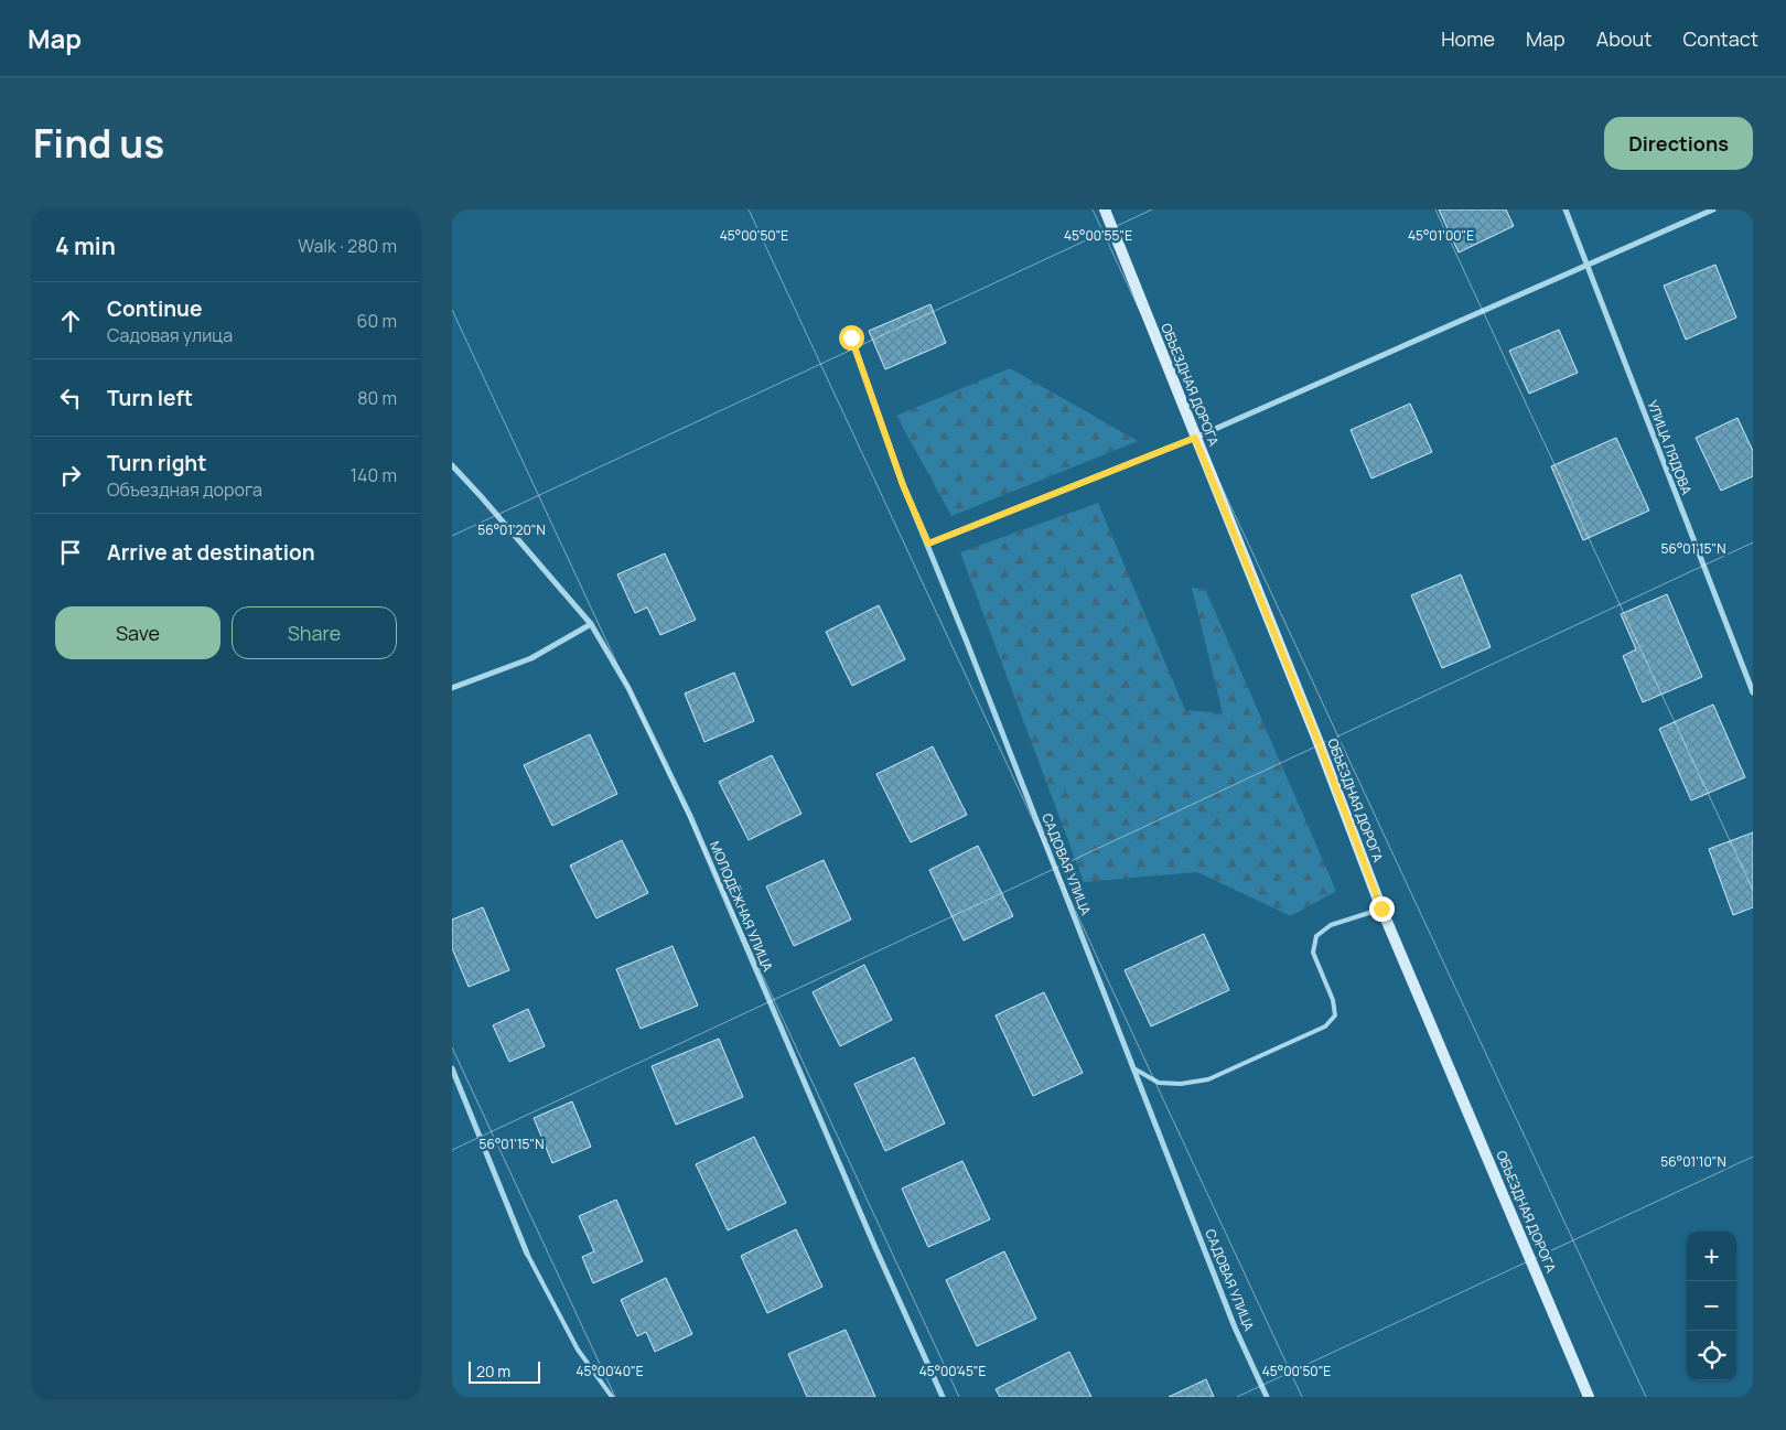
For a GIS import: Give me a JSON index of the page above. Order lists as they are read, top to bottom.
{
  "streets": {
    "main road": ["ОБЪЕЗДНАЯ ДОРОГА"],
    "street": ["УЛИЦА ЛЯДОВА", "САДОВАЯ УЛИЦА", "МОЛОДЁЖНАЯ УЛИЦА"]
  },
  "scale_bar": "20 m",
  "page": {
    "header": "Map",
    "nav": [
      "Home",
      "Map",
      "About",
      "Contact"
    ],
    "title": "Find us",
    "buttons": [
      "Directions",
      ["Save", "Share"]
    ],
    "heading": ["4 min", "Walk · 280 m"],
    "list": [
      ["Continue", "Садовая улица", "60 m"],
      ["Turn left", "80 m"],
      ["Turn right", "Объездная дорога", "140 m"],
      "Arrive at destination"
    ],
    "map_buttons": ["+", "−"],
    "scale": "20 m"
  },
  "coordinates": [
    "45°00'55\"E",
    "45°01'00\"E",
    "45°00'50\"E",
    "56°01'20\"N",
    "56°01'15\"N",
    "56°01'10\"N",
    "45°00'40\"E",
    "45°00'45\"E"
  ]
}
